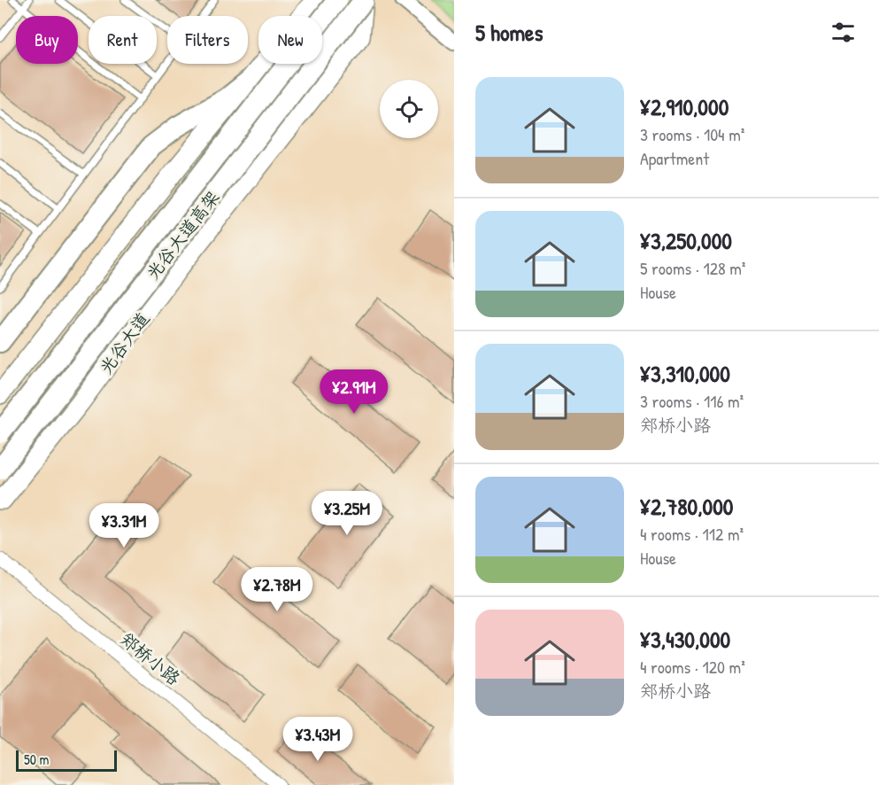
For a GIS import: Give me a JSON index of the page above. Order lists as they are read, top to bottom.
{
  "streets": {
    "highway": ["光谷大道高架"],
    "main road": ["光谷大道"],
    "street": ["郑桥小路"]
  },
  "crossings": [
    ["光谷大道高架", "光谷大道"]
  ],
  "scale_bar": "50 m",
  "page": {
    "heading": "5 homes",
    "chip": [
      "Buy",
      "Rent",
      "Filters",
      "New"
    ],
    "list": [
      {
        "name": "¥2,910,000",
        "note": "3 rooms · 104 m² · Apartment"
      },
      {
        "name": "¥3,250,000",
        "note": "5 rooms · 128 m² · House"
      },
      {
        "name": "¥3,310,000",
        "note": "3 rooms · 116 m² · 郑桥小路"
      },
      {
        "name": "¥2,780,000",
        "note": "4 rooms · 112 m² · House"
      },
      {
        "name": "¥3,430,000",
        "note": "4 rooms · 120 m² · 郑桥小路"
      }
    ],
    "price": [
      "¥2.91M",
      "¥3.25M",
      "¥3.31M",
      "¥2.78M",
      "¥3.43M"
    ],
    "scale": "50 m"
  }
}
